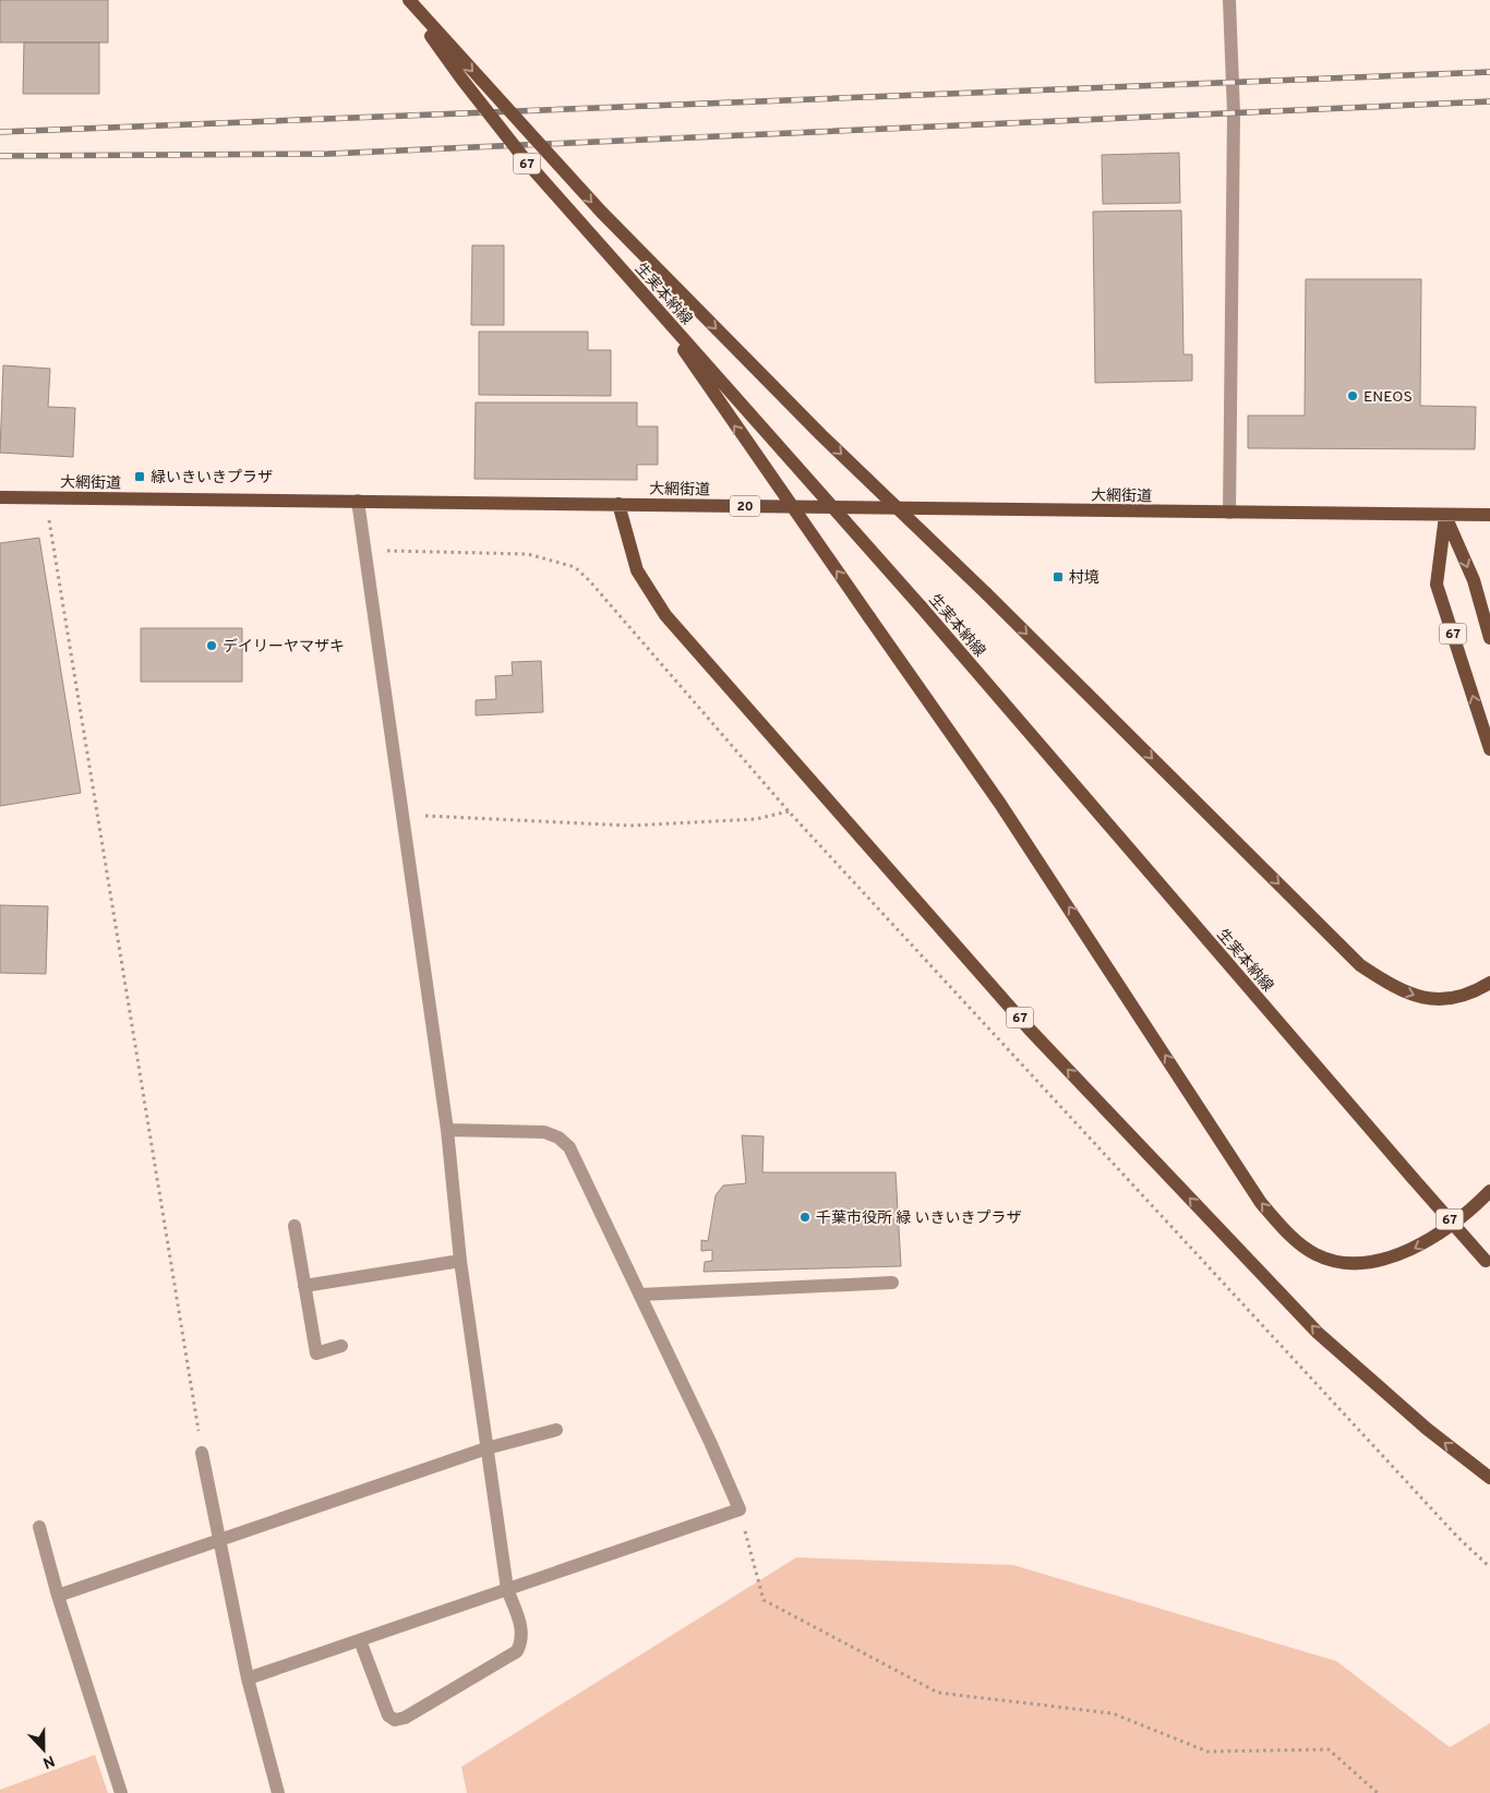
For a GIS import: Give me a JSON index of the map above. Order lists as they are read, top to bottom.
{
  "streets": {
    "main road": [
      "67",
      "生実本納線",
      "大網街道",
      "20"
    ]
  },
  "crossings": [
    ["67", "生実本納線"],
    ["67", "大網街道"]
  ],
  "places": {
    "other": ["ENEOS", "デイリーヤマザキ", "千葉市役所 緑 いきいきプラザ"],
    "transit": ["緑いきいきプラザ", "村境"]
  },
  "north": "bottom"
}
